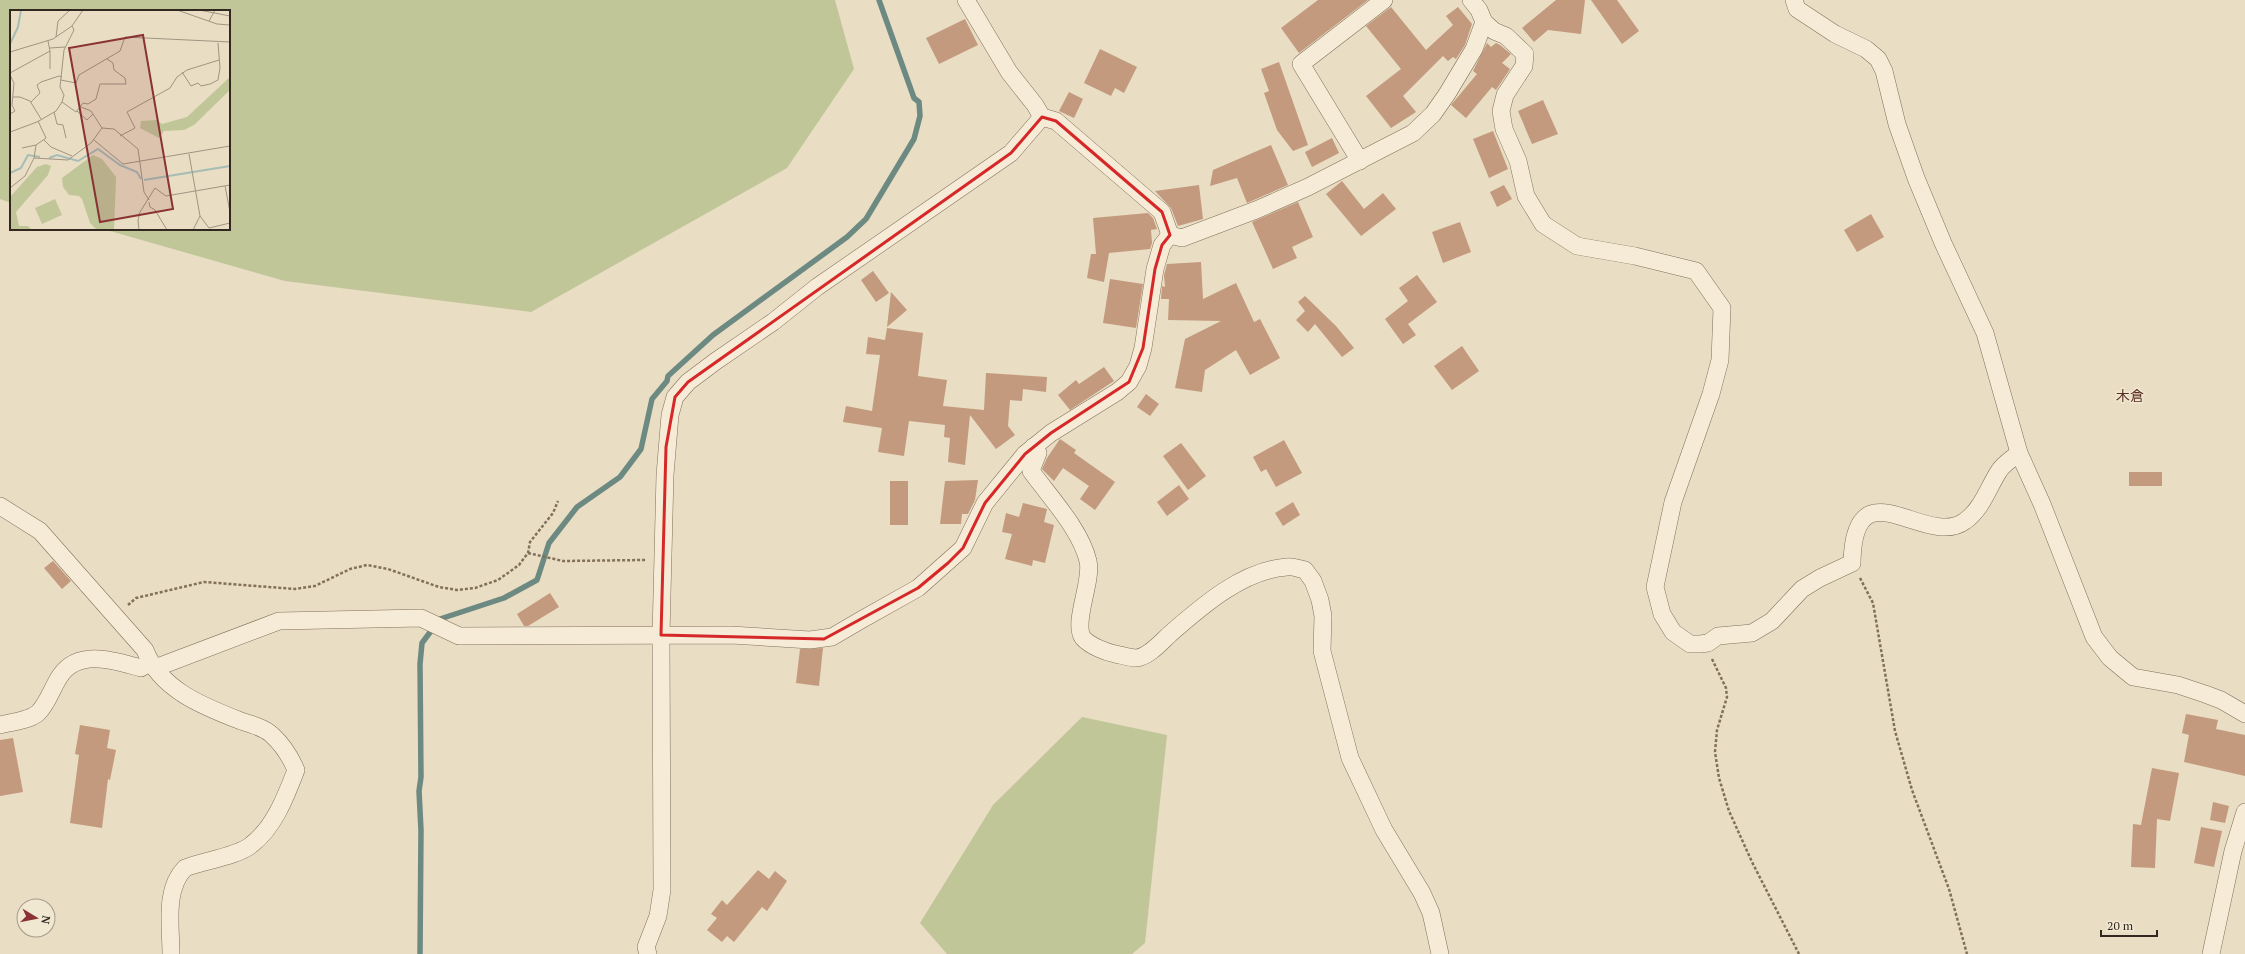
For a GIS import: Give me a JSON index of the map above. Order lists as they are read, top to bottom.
{
  "districts": ["木倉"],
  "scale_bar": "20 m",
  "north": "right"
}
